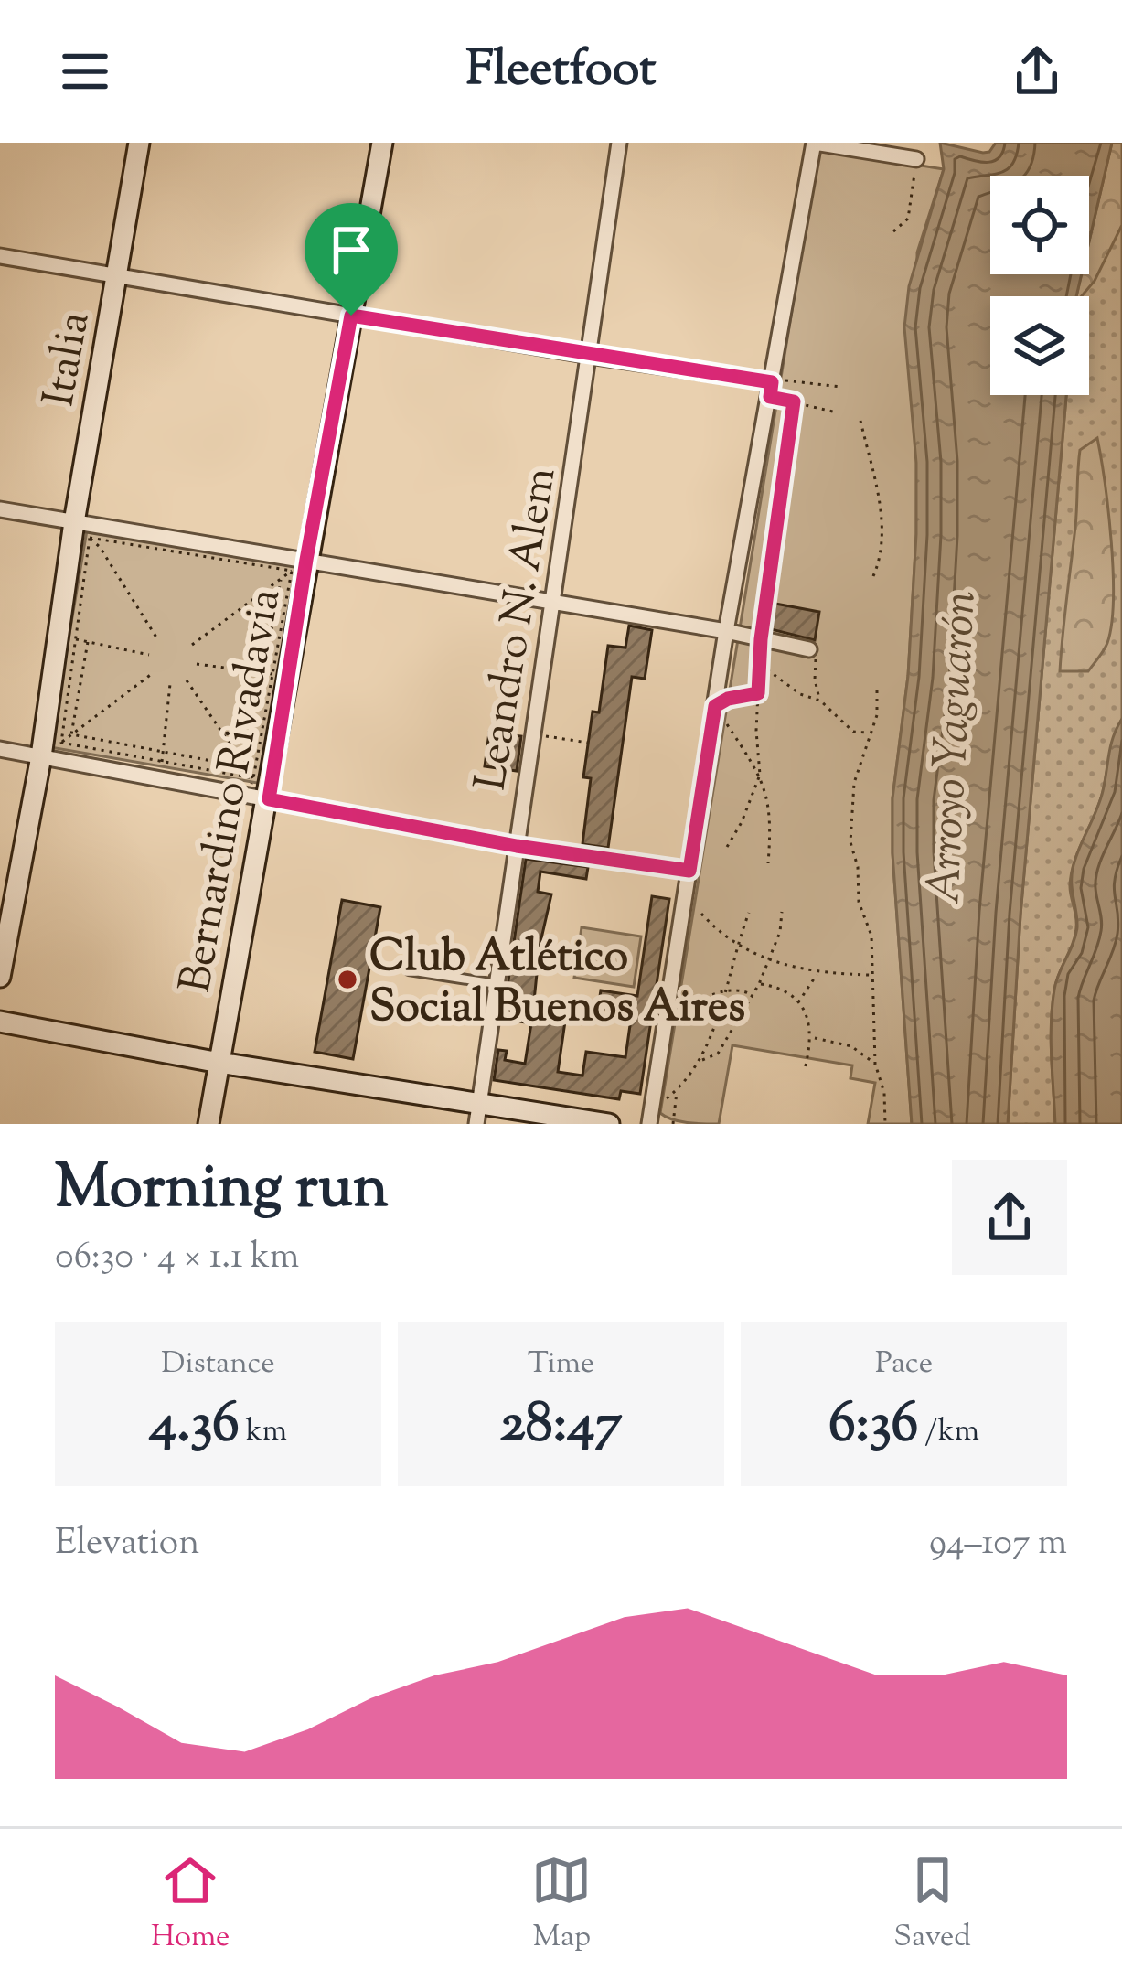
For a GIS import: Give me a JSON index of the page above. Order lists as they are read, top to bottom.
{
  "streets": {
    "street": ["Italia", "Leandro N. Alem", "Bernardino Rivadavia"]
  },
  "water": ["Arroyo Yaguarón"],
  "places": ["Club Atlético Social Buenos Aires"],
  "page": {
    "header": "Fleetfoot",
    "heading": ["Morning run", "06:30 · 4 × 1.1 km"],
    "stats": [
      ["Distance", "4.36 km"],
      ["Time", "28:47"],
      ["Pace", "6:36 /km"]
    ],
    "chart": ["Elevation", "94–107 m"],
    "tabs": ["Home", "Map", "Saved"]
  }
}
